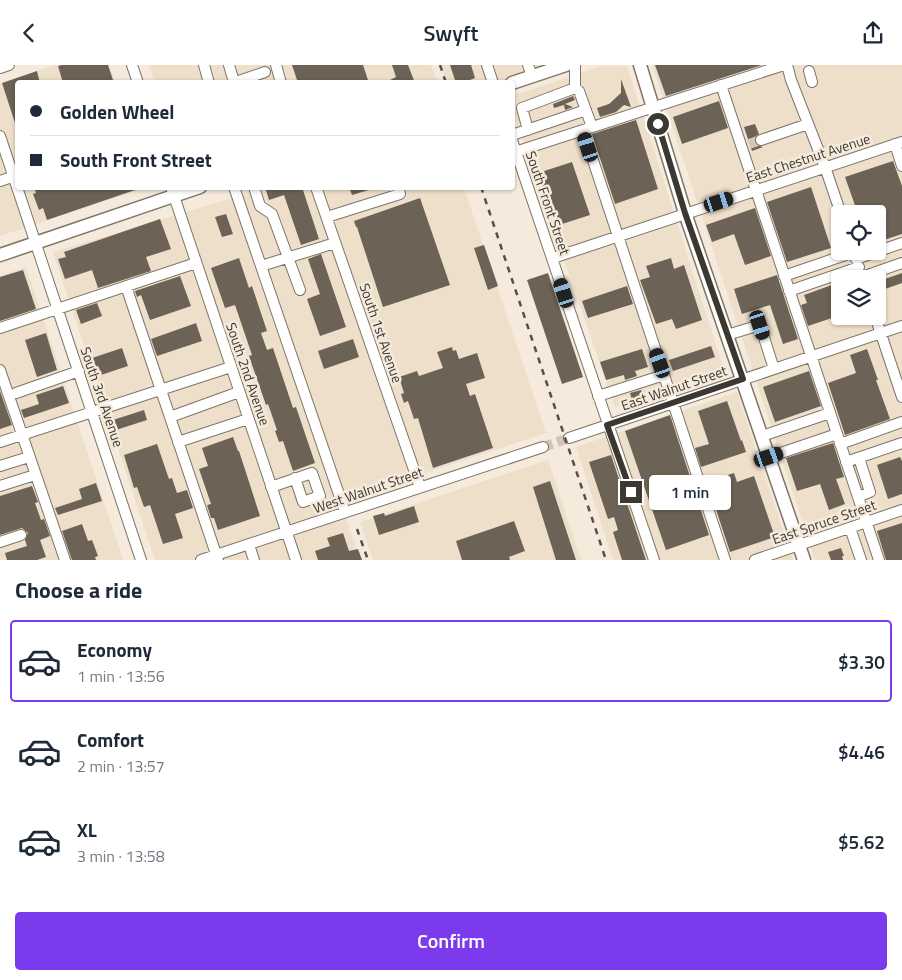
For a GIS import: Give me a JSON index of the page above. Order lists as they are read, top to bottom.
{
  "streets": {
    "street": [
      "East Chestnut Avenue",
      "South Front Street",
      "South 1st Avenue",
      "South 2nd Avenue",
      "East Walnut Street",
      "South 3rd Avenue",
      "West Walnut Street",
      "East Spruce Street"
    ]
  },
  "crossings": [
    ["East Chestnut Avenue", "South Front Street"],
    ["South Front Street", "East Walnut Street"],
    ["South 1st Avenue", "West Walnut Street"],
    ["South 2nd Avenue", "West Walnut Street"]
  ],
  "page": {
    "header": "Swyft",
    "banner": ["Golden Wheel", "South Front Street"],
    "bubble": "1 min",
    "heading": "Choose a ride",
    "list": [
      {
        "name": "Economy",
        "note": "1 min · 13:56",
        "value": "$3.30"
      },
      {
        "name": "Comfort",
        "note": "2 min · 13:57",
        "value": "$4.46"
      },
      {
        "name": "XL",
        "note": "3 min · 13:58",
        "value": "$5.62"
      }
    ],
    "buttons": "Confirm"
  }
}
